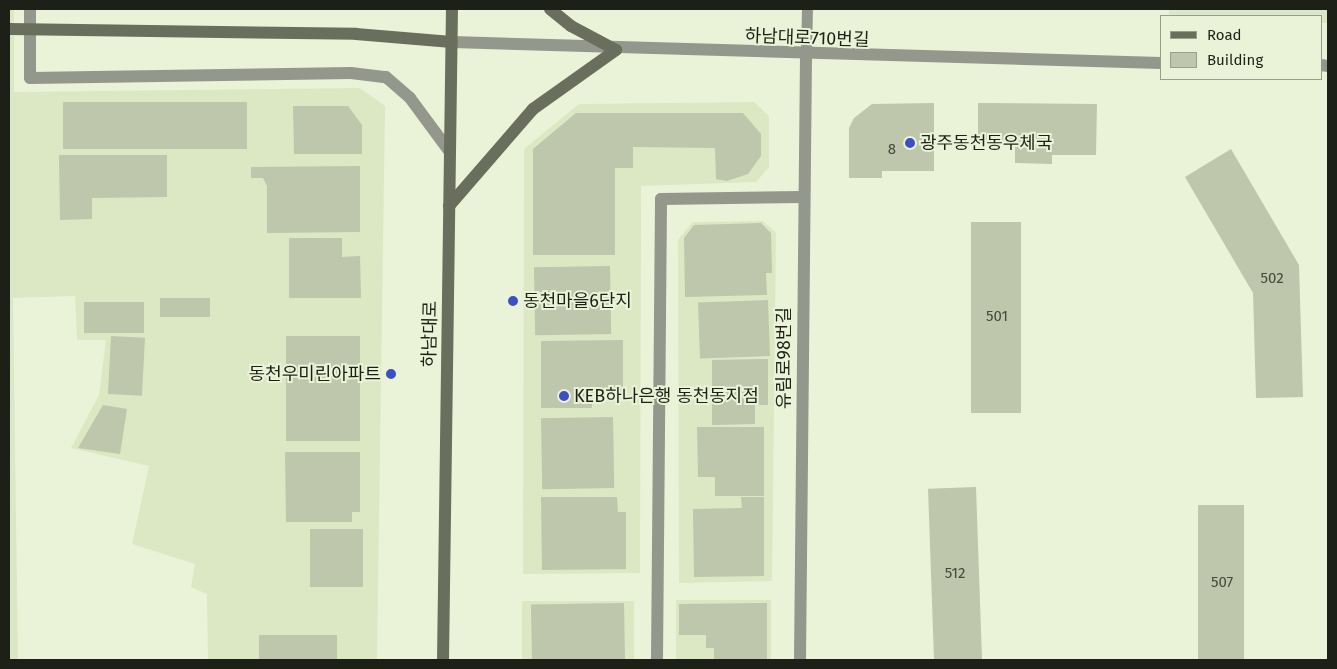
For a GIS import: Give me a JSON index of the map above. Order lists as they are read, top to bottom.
{
  "streets": {
    "main road": ["하남대로"],
    "street": ["하남대로710번길", "유림로98번길"]
  },
  "crossings": [
    ["하남대로710번길", "하남대로"],
    ["하남대로710번길", "유림로98번길"]
  ],
  "places": [
    "광주동천동우체국",
    "동천마을6단지",
    "동천우미린아파트",
    "KEB하나은행 동천동지점"
  ],
  "house_numbers": [
    "8",
    "502",
    "501",
    "512",
    "507"
  ],
  "legend": ["Road", "Building"]
}
